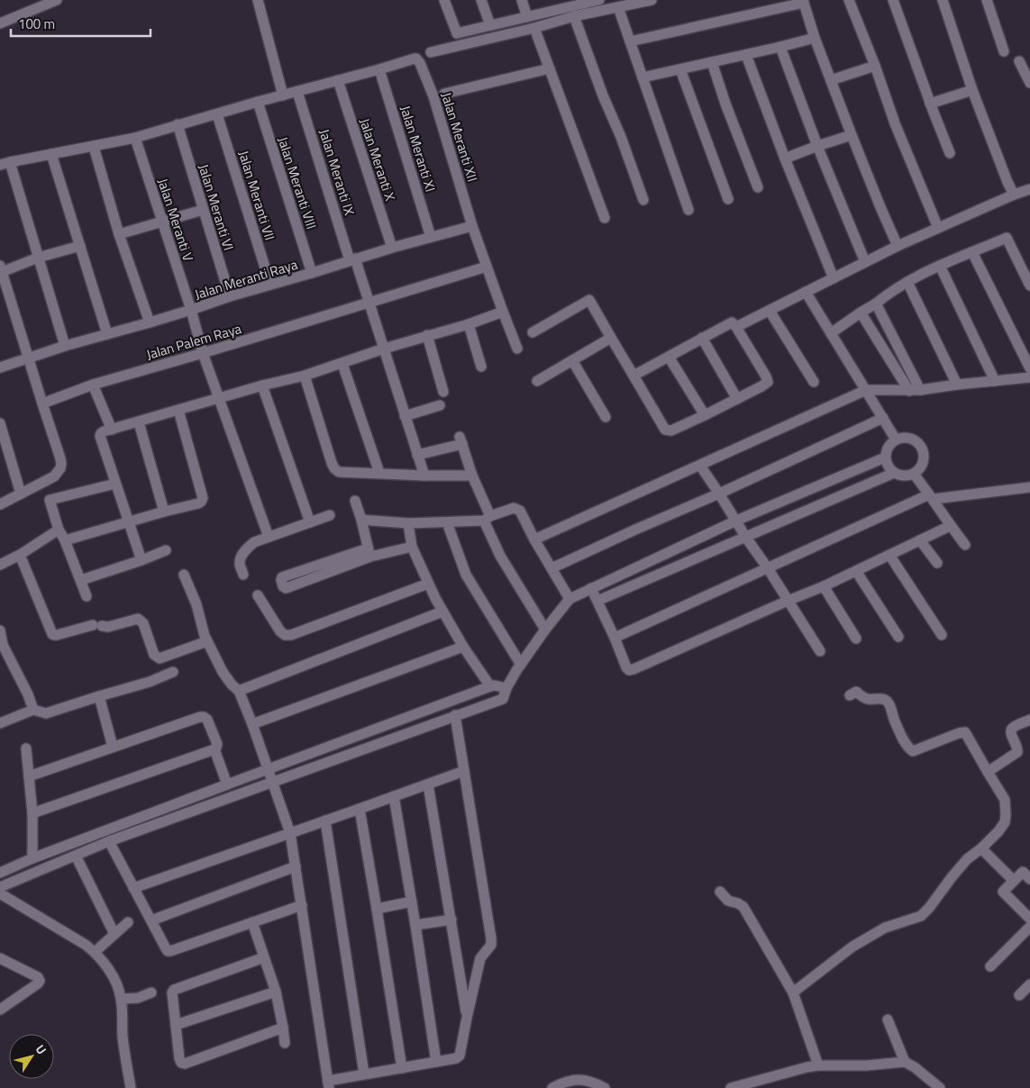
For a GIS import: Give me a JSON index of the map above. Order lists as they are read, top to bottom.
{
  "streets": {
    "street": [
      "Jalan Meranti XII",
      "Jalan Meranti XI",
      "Jalan Meranti X",
      "Jalan Meranti IX",
      "Jalan Meranti VIII",
      "Jalan Meranti VII",
      "Jalan Meranti VI",
      "Jalan Meranti V",
      "Jalan Meranti Raya",
      "Jalan Palem Raya"
    ]
  },
  "crossings": [
    ["Jalan Meranti XII", "Jalan Meranti XI"],
    ["Jalan Meranti XII", "Jalan Meranti Raya"],
    ["Jalan Meranti XII", "Jalan Palem Raya"],
    ["Jalan Meranti XI", "Jalan Meranti Raya"],
    ["Jalan Meranti X", "Jalan Meranti Raya"],
    ["Jalan Meranti IX", "Jalan Meranti Raya"],
    ["Jalan Meranti IX", "Jalan Palem Raya"],
    ["Jalan Meranti VIII", "Jalan Meranti Raya"],
    ["Jalan Meranti VII", "Jalan Meranti Raya"],
    ["Jalan Meranti VI", "Jalan Meranti Raya"],
    ["Jalan Meranti V", "Jalan Meranti Raya"],
    ["Jalan Meranti V", "Jalan Palem Raya"]
  ],
  "scale_bar": "100 m",
  "north": "top right"
}
